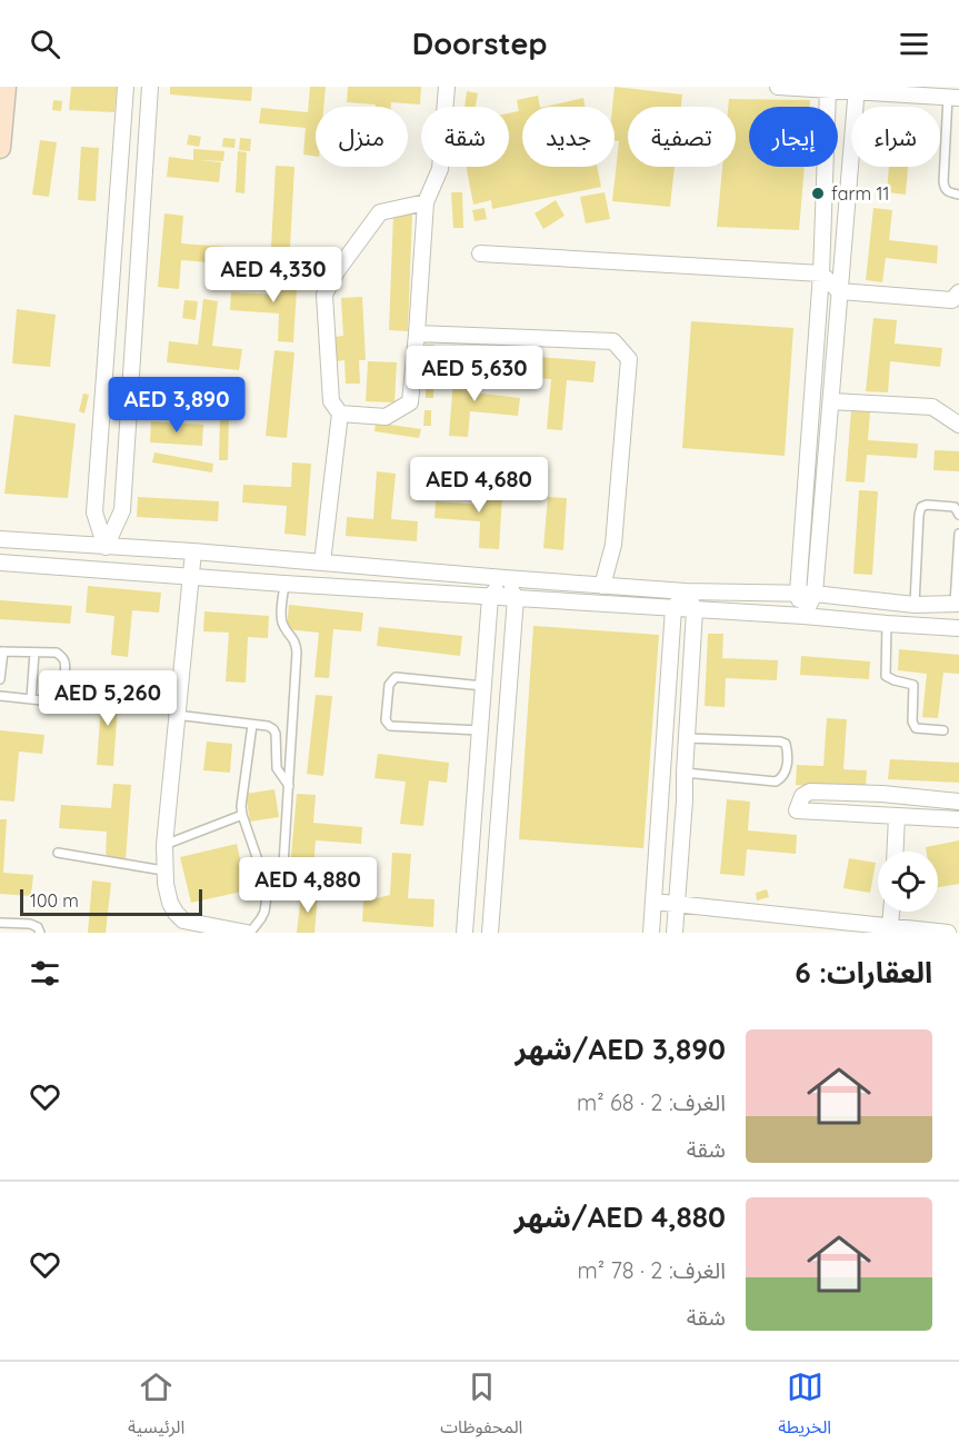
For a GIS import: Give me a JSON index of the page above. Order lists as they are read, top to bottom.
{
  "places": ["farm 11"],
  "scale_bar": "100 m",
  "page": {
    "header": "Doorstep",
    "chip": [
      "شراء",
      "إيجار",
      "تصفية",
      "جديد",
      "شقة",
      "منزل"
    ],
    "price": [
      "AED 4,330",
      "AED 5,630",
      "AED 3,890",
      "AED 4,680",
      "AED 5,260",
      "AED 4,880"
    ],
    "scale": "100 m",
    "heading": "العقارات: 6",
    "list": [
      {
        "name": "AED 3,890/شهر",
        "note": "الغرف: 2 · 68 m² · شقة"
      },
      {
        "name": "AED 4,880/شهر",
        "note": "الغرف: 2 · 78 m² · شقة"
      }
    ],
    "tabs": ["الخريطة", "المحفوظات", "الرئيسية"]
  }
}
